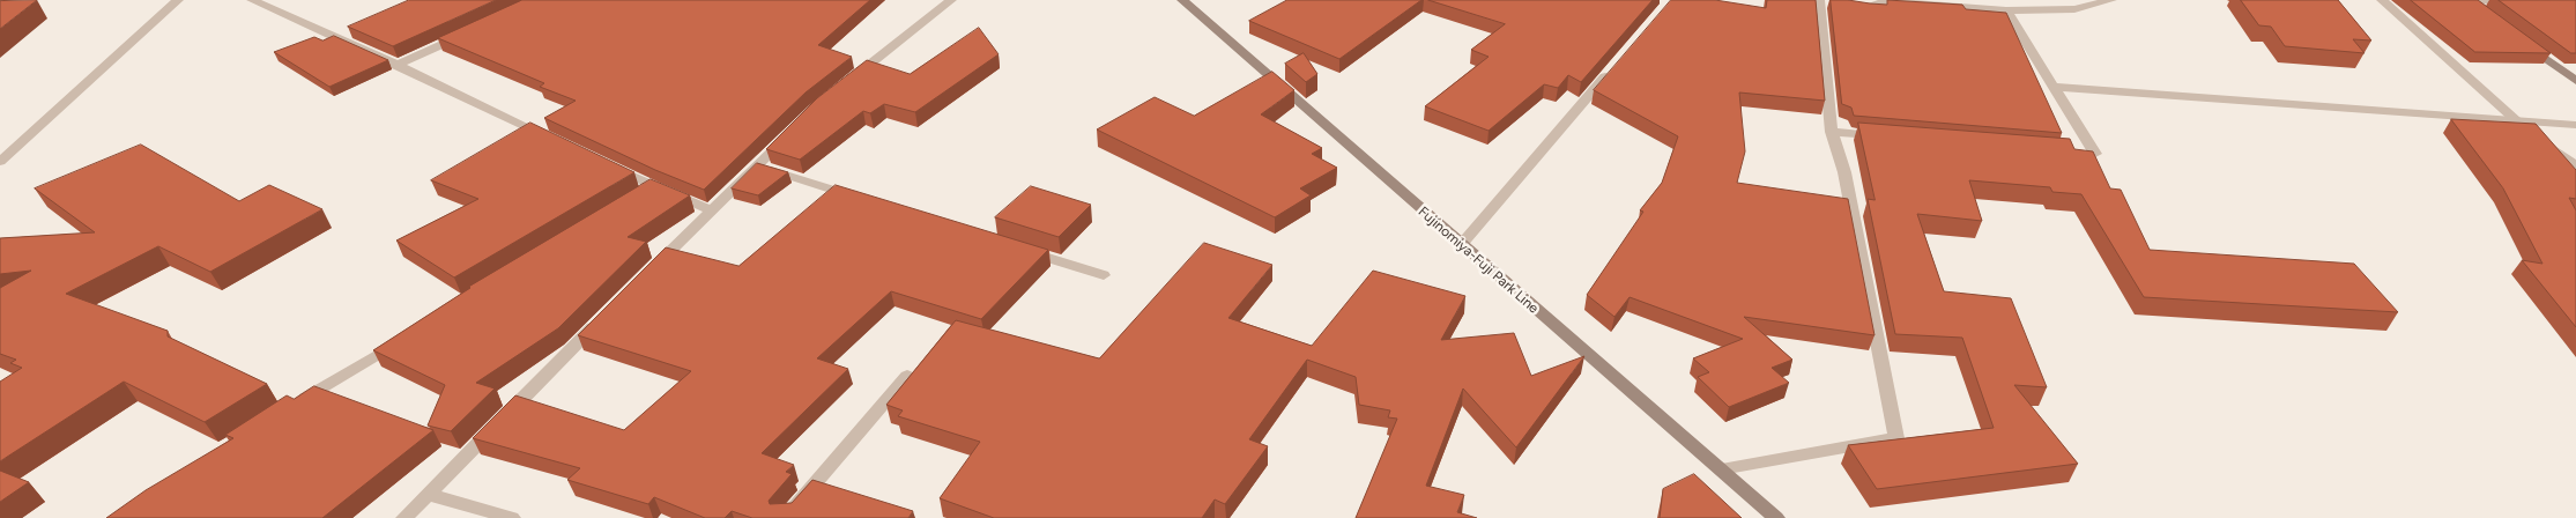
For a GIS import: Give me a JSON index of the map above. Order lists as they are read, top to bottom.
{
  "streets": {
    "main road": ["Fujinomiya-Fuji Park Line"]
  }
}
